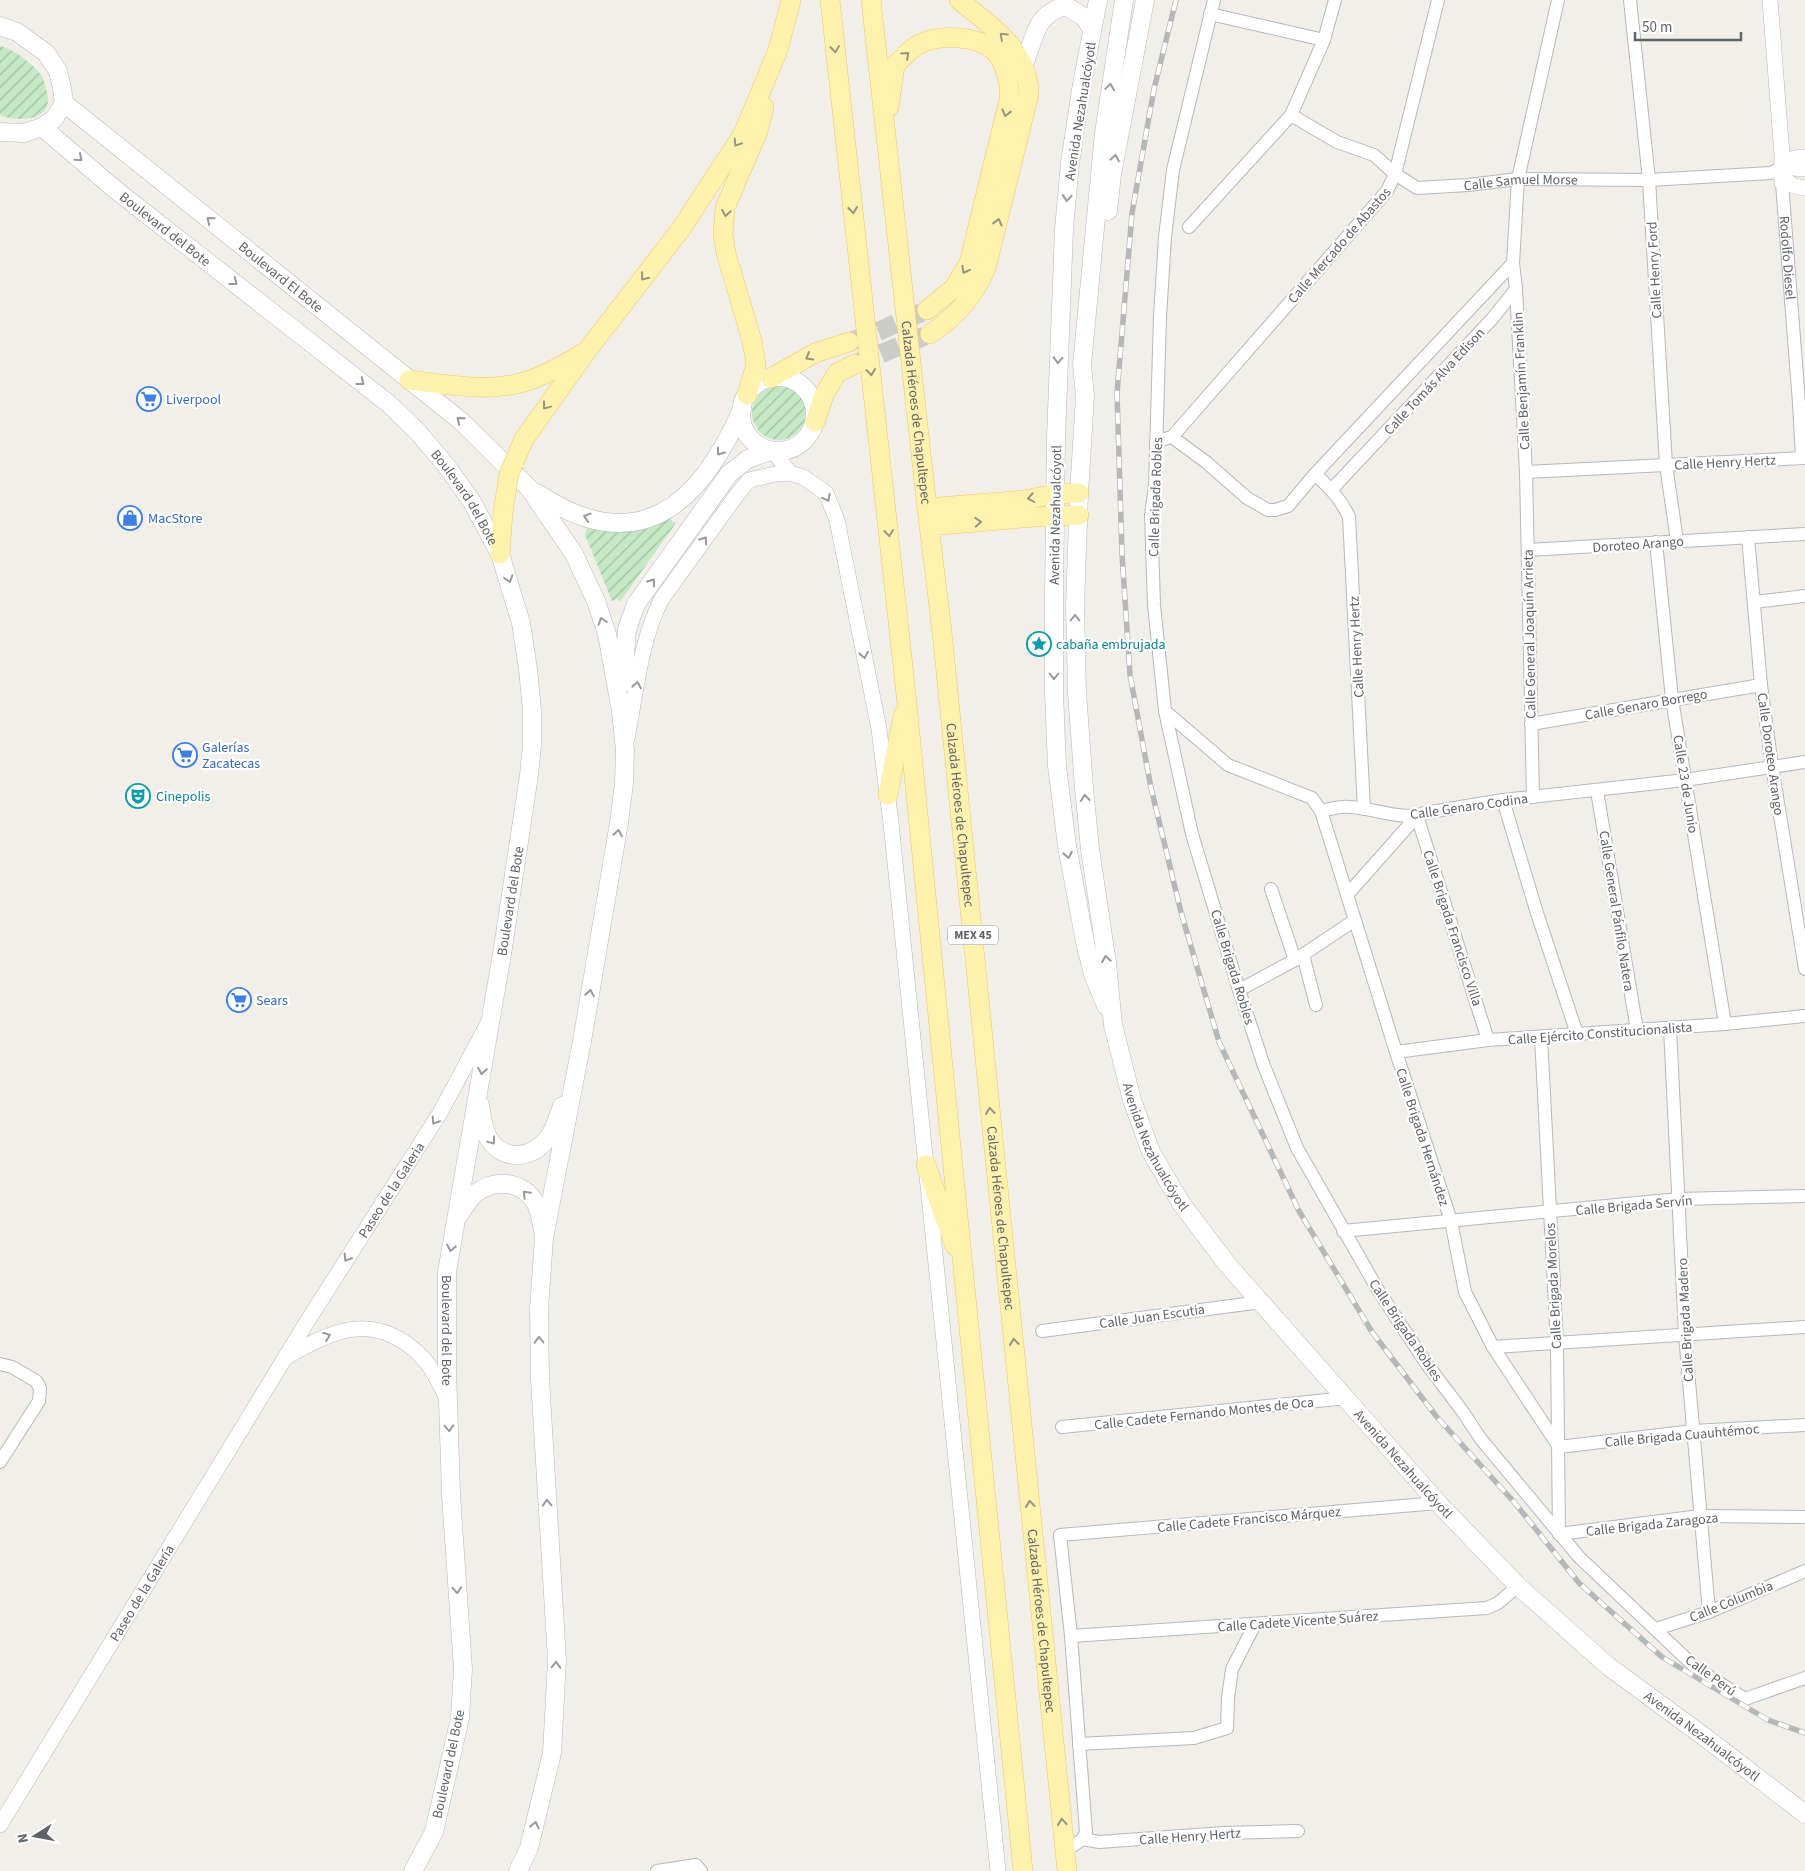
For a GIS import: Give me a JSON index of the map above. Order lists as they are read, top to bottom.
{
  "streets": {
    "main road": [
      "Avenida Nezahualcóyotl",
      "Boulevard del Bote",
      "Boulevard El Bote",
      "Calzada Héroes de Chapultepec",
      "MEX 45"
    ],
    "street": [
      "Calle Samuel Morse",
      "Calle Mercado de Abastos",
      "Rodolfo Diesel",
      "Calle Henry Ford",
      "Calle Tomás Alva Edison",
      "Calle Benjamín Franklin",
      "Calle Henry Hertz",
      "Calle Brigada Robles",
      "Doroteo Arango",
      "Calle General Joaquín Arrieta",
      "Calle Genaro Borrego",
      "Calle Doroteo Arango",
      "Calle 23 de Junio",
      "Calle Genaro Codina",
      "Calle General Pánfilo Natera",
      "Calle Brigada Francisco Villa",
      "Calle Ejército Constitucionalista",
      "Calle Brigada Hernández",
      "Paseo de la Galeria",
      "Calle Brigada Servín",
      "Calle Brigada Morelos",
      "Calle Juan Escutia",
      "Calle Brigada Madero",
      "Calle Cadete Fernando Montes de Oca",
      "Calle Brigada Cuauhtémoc",
      "Calle Cadete Francisco Márquez",
      "Calle Brigada Zaragoza",
      "Paseo de la Galería",
      "Calle Columbia",
      "Calle Cadete Vicente Suárez",
      "Calle Perú"
    ]
  },
  "crossings": [
    ["Avenida Nezahualcóyotl", "Calle Juan Escutia"],
    ["Avenida Nezahualcóyotl", "Calle Cadete Fernando Montes de Oca"],
    ["Avenida Nezahualcóyotl", "Calle Cadete Francisco Márquez"],
    ["Avenida Nezahualcóyotl", "Calle Cadete Vicente Suárez"],
    ["Calle Samuel Morse", "Calle Mercado de Abastos"],
    ["Calle Samuel Morse", "Rodolfo Diesel"],
    ["Calle Samuel Morse", "Calle Henry Ford"],
    ["Boulevard del Bote", "Paseo de la Galeria"],
    ["Calle Mercado de Abastos", "Calle Tomás Alva Edison"],
    ["Rodolfo Diesel", "Calle Henry Hertz"],
    ["Calle Henry Ford", "Calle Henry Hertz"],
    ["Calle Henry Ford", "Doroteo Arango"],
    ["Calle Tomás Alva Edison", "Calle Benjamín Franklin"],
    ["Calle Tomás Alva Edison", "Calle Henry Hertz"],
    ["Calle Benjamín Franklin", "Calle Henry Hertz"],
    ["Calle Benjamín Franklin", "Calle General Joaquín Arrieta"],
    ["Calle Henry Hertz", "Calle General Joaquín Arrieta"],
    ["Calle Henry Hertz", "Calle Genaro Codina"],
    ["Calle Brigada Robles", "Calle Brigada Servín"],
    ["Calle Brigada Robles", "Calle Brigada Morelos"],
    ["Calle Brigada Robles", "Calle Brigada Zaragoza"],
    ["Calle Brigada Robles", "Calle Columbia"],
    ["Calle Brigada Robles", "Calle Perú"],
    ["Doroteo Arango", "Calle General Joaquín Arrieta"],
    ["Doroteo Arango", "Calle Doroteo Arango"],
    ["Doroteo Arango", "Calle 23 de Junio"],
    ["Calle General Joaquín Arrieta", "Calle Genaro Borrego"],
    ["Calle General Joaquín Arrieta", "Calle Genaro Codina"],
    ["Calle Genaro Borrego", "Calle Doroteo Arango"],
    ["Calle Genaro Borrego", "Calle 23 de Junio"],
    ["Calle Doroteo Arango", "Calle Genaro Codina"],
    ["Calle 23 de Junio", "Calle Genaro Codina"],
    ["Calle 23 de Junio", "Calle Ejército Constitucionalista"],
    ["Calle Genaro Codina", "Calle General Pánfilo Natera"],
    ["Calle Genaro Codina", "Calle Brigada Francisco Villa"],
    ["Calle Genaro Codina", "Calle Brigada Hernández"],
    ["Calle General Pánfilo Natera", "Calle Ejército Constitucionalista"],
    ["Calle Brigada Francisco Villa", "Calle Ejército Constitucionalista"],
    ["Calle Ejército Constitucionalista", "Calle Brigada Hernández"],
    ["Calle Ejército Constitucionalista", "Calle Brigada Morelos"],
    ["Calle Ejército Constitucionalista", "Calle Brigada Madero"],
    ["Calle Brigada Hernández", "Calle Brigada Servín"],
    ["Calle Brigada Hernández", "Calle Brigada Morelos"],
    ["Calle Brigada Hernández", "Calle Brigada Cuauhtémoc"],
    ["Paseo de la Galeria", "Paseo de la Galería"],
    ["Calle Brigada Servín", "Calle Brigada Morelos"],
    ["Calle Brigada Servín", "Calle Brigada Madero"],
    ["Calle Brigada Morelos", "Calle Brigada Cuauhtémoc"],
    ["Calle Brigada Morelos", "Calle Brigada Zaragoza"],
    ["Calle Brigada Madero", "Calle Brigada Cuauhtémoc"],
    ["Calle Brigada Madero", "Calle Brigada Zaragoza"],
    ["Calle Brigada Madero", "Calle Columbia"],
    ["Calle Cadete Francisco Márquez", "Calle Cadete Vicente Suárez"],
    ["Calle Columbia", "Calle Perú"]
  ],
  "one_way": ["Boulevard El Bote", "Paseo de la Galeria"],
  "places": {
    "supermarket": ["Liverpool", "Galerías Zacatecas", "Sears"],
    "shop": ["MacStore"],
    "place": ["cabaña embrujada"],
    "theatre": ["Cinepolis"]
  },
  "scale_bar": "50 m",
  "north": "left"
}
